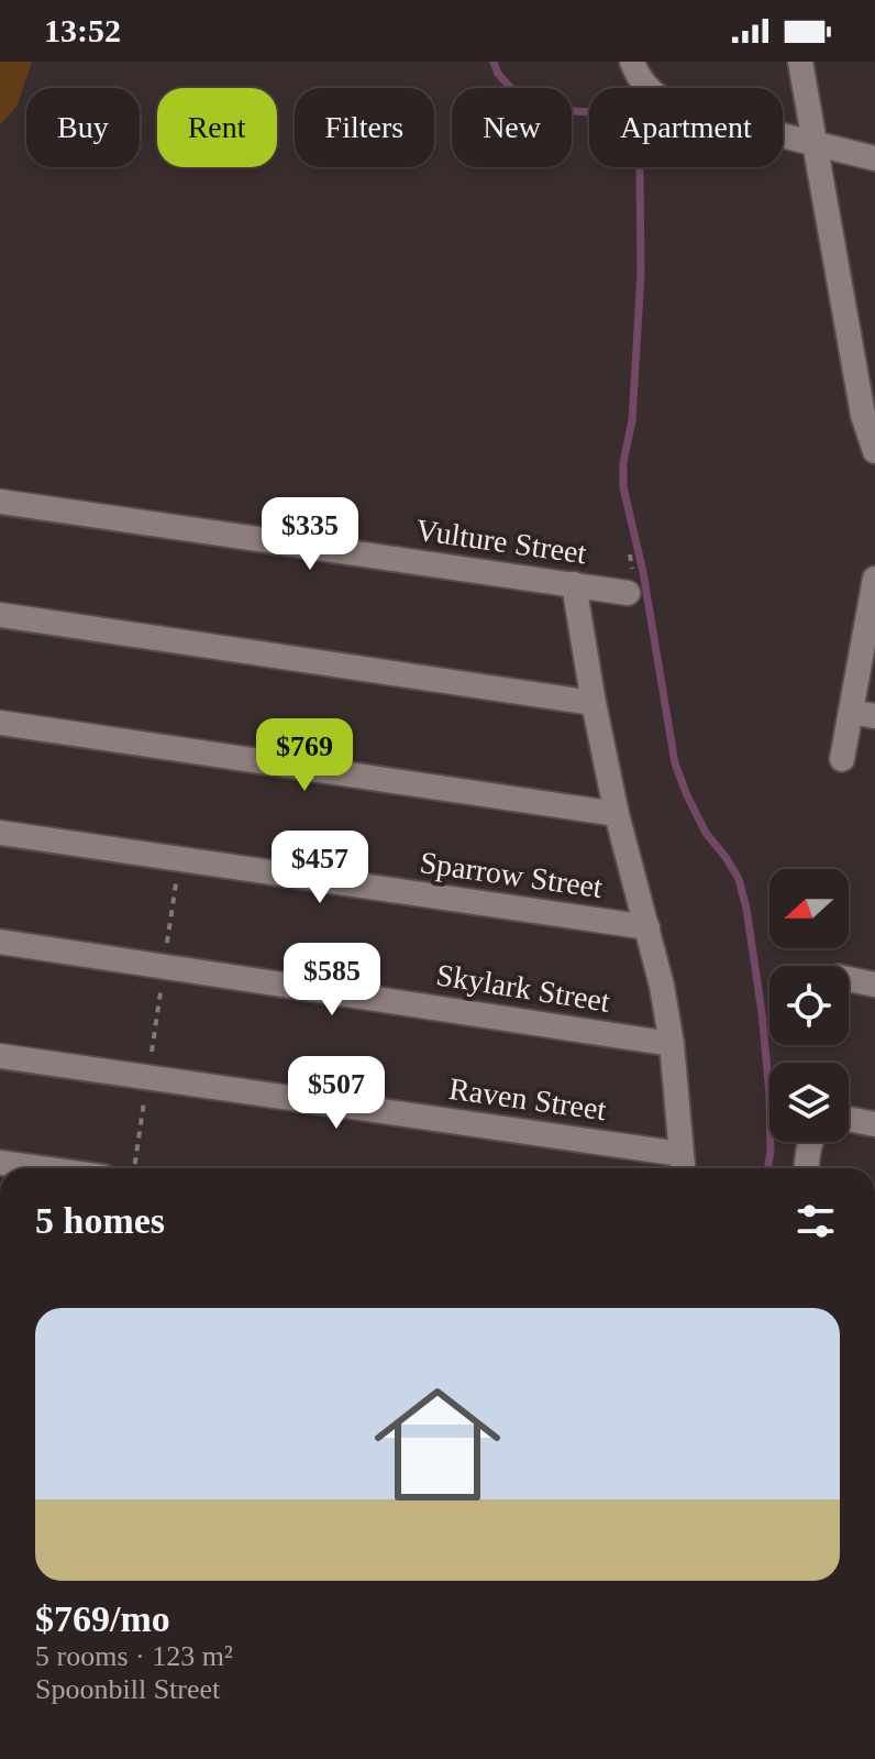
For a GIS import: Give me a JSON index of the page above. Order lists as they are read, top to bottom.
{
  "streets": {
    "street": [
      "Vulture Street",
      "Sparrow Street",
      "Skylark Street",
      "Raven Street"
    ]
  },
  "north": "left",
  "page": {
    "status": "13:52",
    "chip": [
      "Buy",
      "Rent",
      "Filters",
      "New",
      "Apartment"
    ],
    "price": [
      "$335",
      "$769",
      "$457",
      "$585",
      "$507"
    ],
    "heading": "5 homes",
    "list": [
      {
        "name": "$769/mo",
        "note": "5 rooms · 123 m² · Spoonbill Street"
      }
    ]
  }
}
